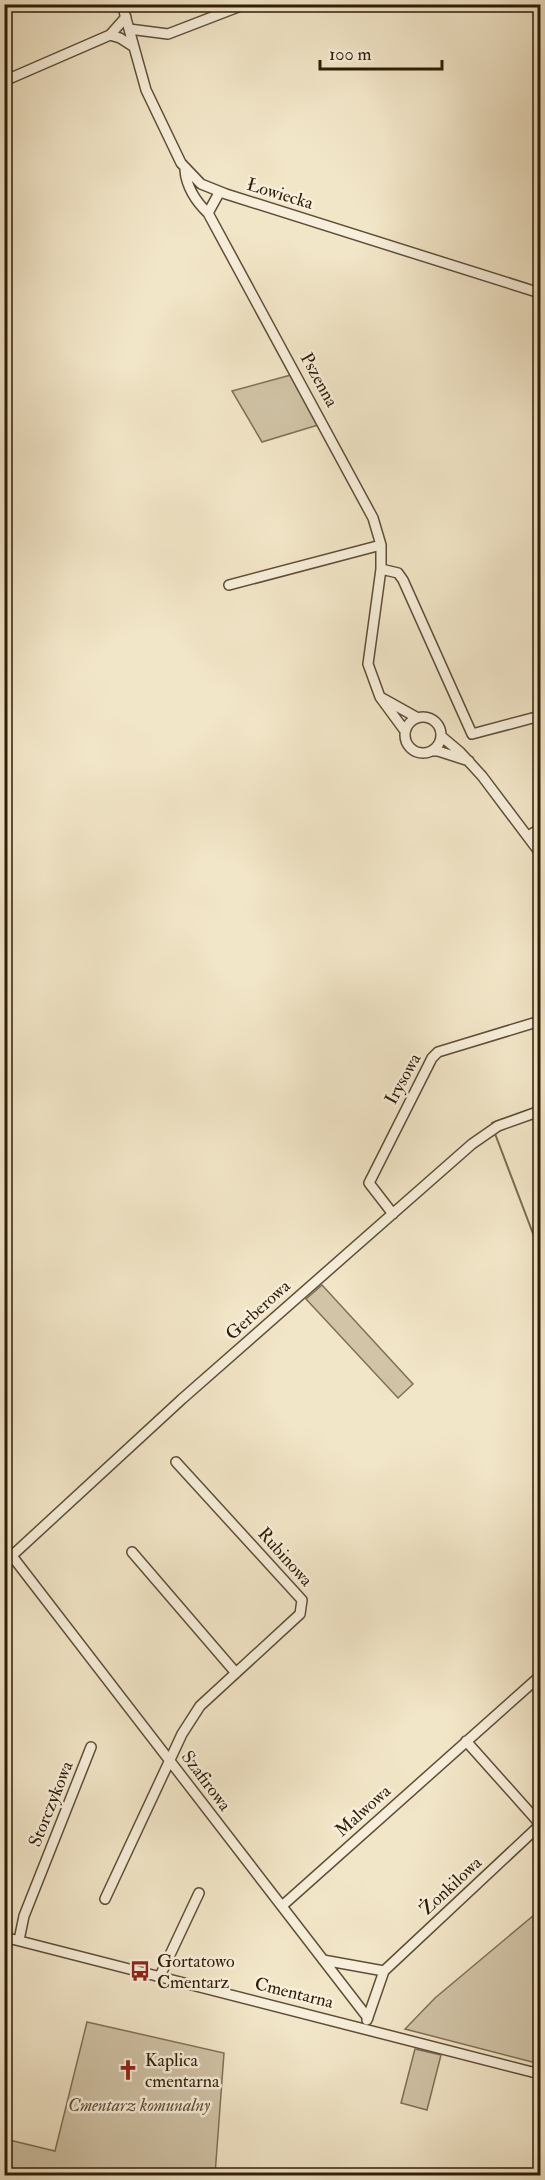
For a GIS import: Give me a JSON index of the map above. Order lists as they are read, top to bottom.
{
  "streets": {
    "street": [
      "Łowiecka",
      "Pszenna",
      "Irysowa",
      "Gerberowa",
      "Rubinowa",
      "Szafirowa",
      "Storczykowa",
      "Malwowa",
      "Żonkilowa",
      "Cmentarna"
    ]
  },
  "crossings": [
    ["Łowiecka", "Pszenna"],
    ["Irysowa", "Gerberowa"],
    ["Gerberowa", "Szafirowa"],
    ["Rubinowa", "Szafirowa"],
    ["Szafirowa", "Malwowa"],
    ["Szafirowa", "Żonkilowa"],
    ["Szafirowa", "Cmentarna"],
    ["Storczykowa", "Cmentarna"],
    ["Żonkilowa", "Cmentarna"]
  ],
  "parks": ["Cmentarz komunalny"],
  "places": {
    "bus stop": ["Gortatowo Cmentarz"],
    "church": ["Kaplica cmentarna"]
  },
  "scale_bar": "100 m"
}
